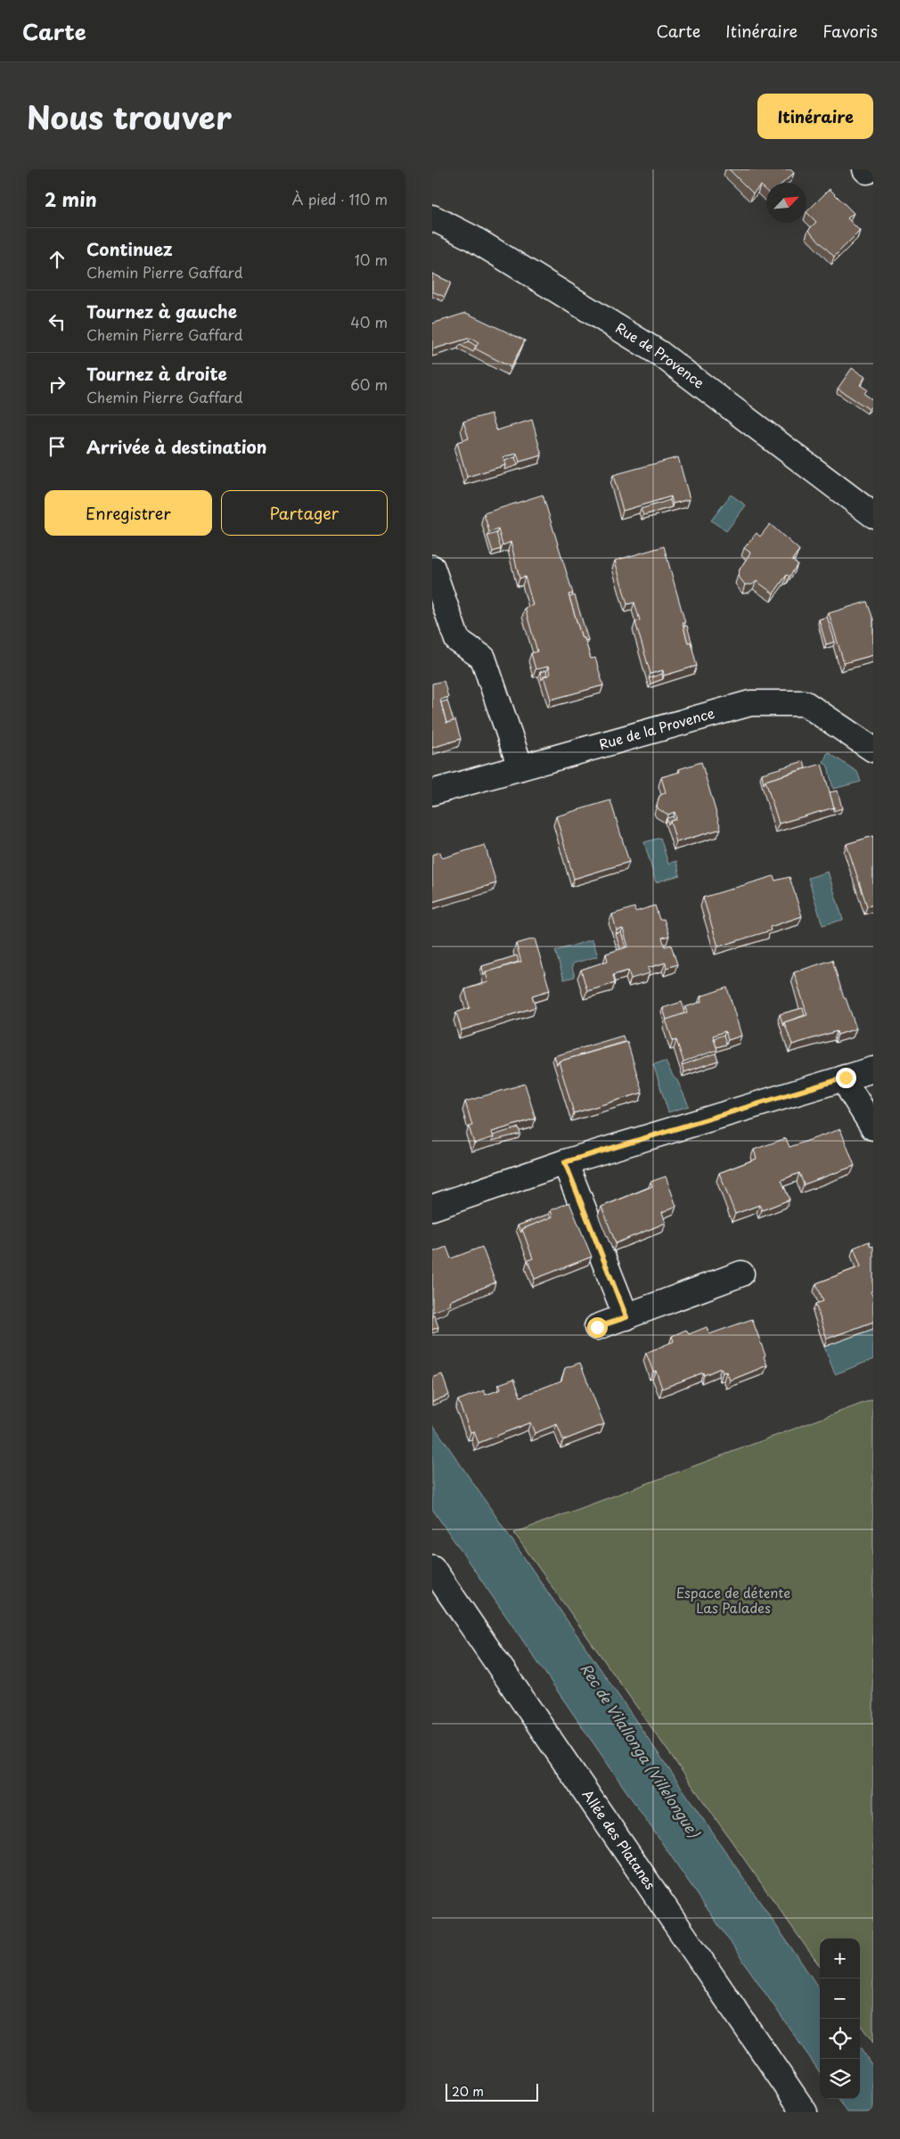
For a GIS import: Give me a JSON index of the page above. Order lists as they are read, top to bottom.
{
  "streets": {
    "street": ["Rue de Provence", "Rue de la Provence", "Allée des Platanes"]
  },
  "water": ["Rec de Vilallonga (Villelongue)"],
  "parks": ["Espace de détente Las Palades"],
  "scale_bar": "20 m",
  "north": "top right",
  "page": {
    "header": "Carte",
    "nav": ["Carte", "Itinéraire", "Favoris"],
    "title": "Nous trouver",
    "buttons": [
      "Itinéraire",
      ["Enregistrer", "Partager"]
    ],
    "heading": ["2 min", "À pied · 110 m"],
    "list": [
      ["Continuez", "Chemin Pierre Gaffard", "10 m"],
      ["Tournez à gauche", "Chemin Pierre Gaffard", "40 m"],
      ["Tournez à droite", "Chemin Pierre Gaffard", "60 m"],
      "Arrivée à destination"
    ],
    "map_buttons": ["+", "−"],
    "scale": "20 m"
  }
}
